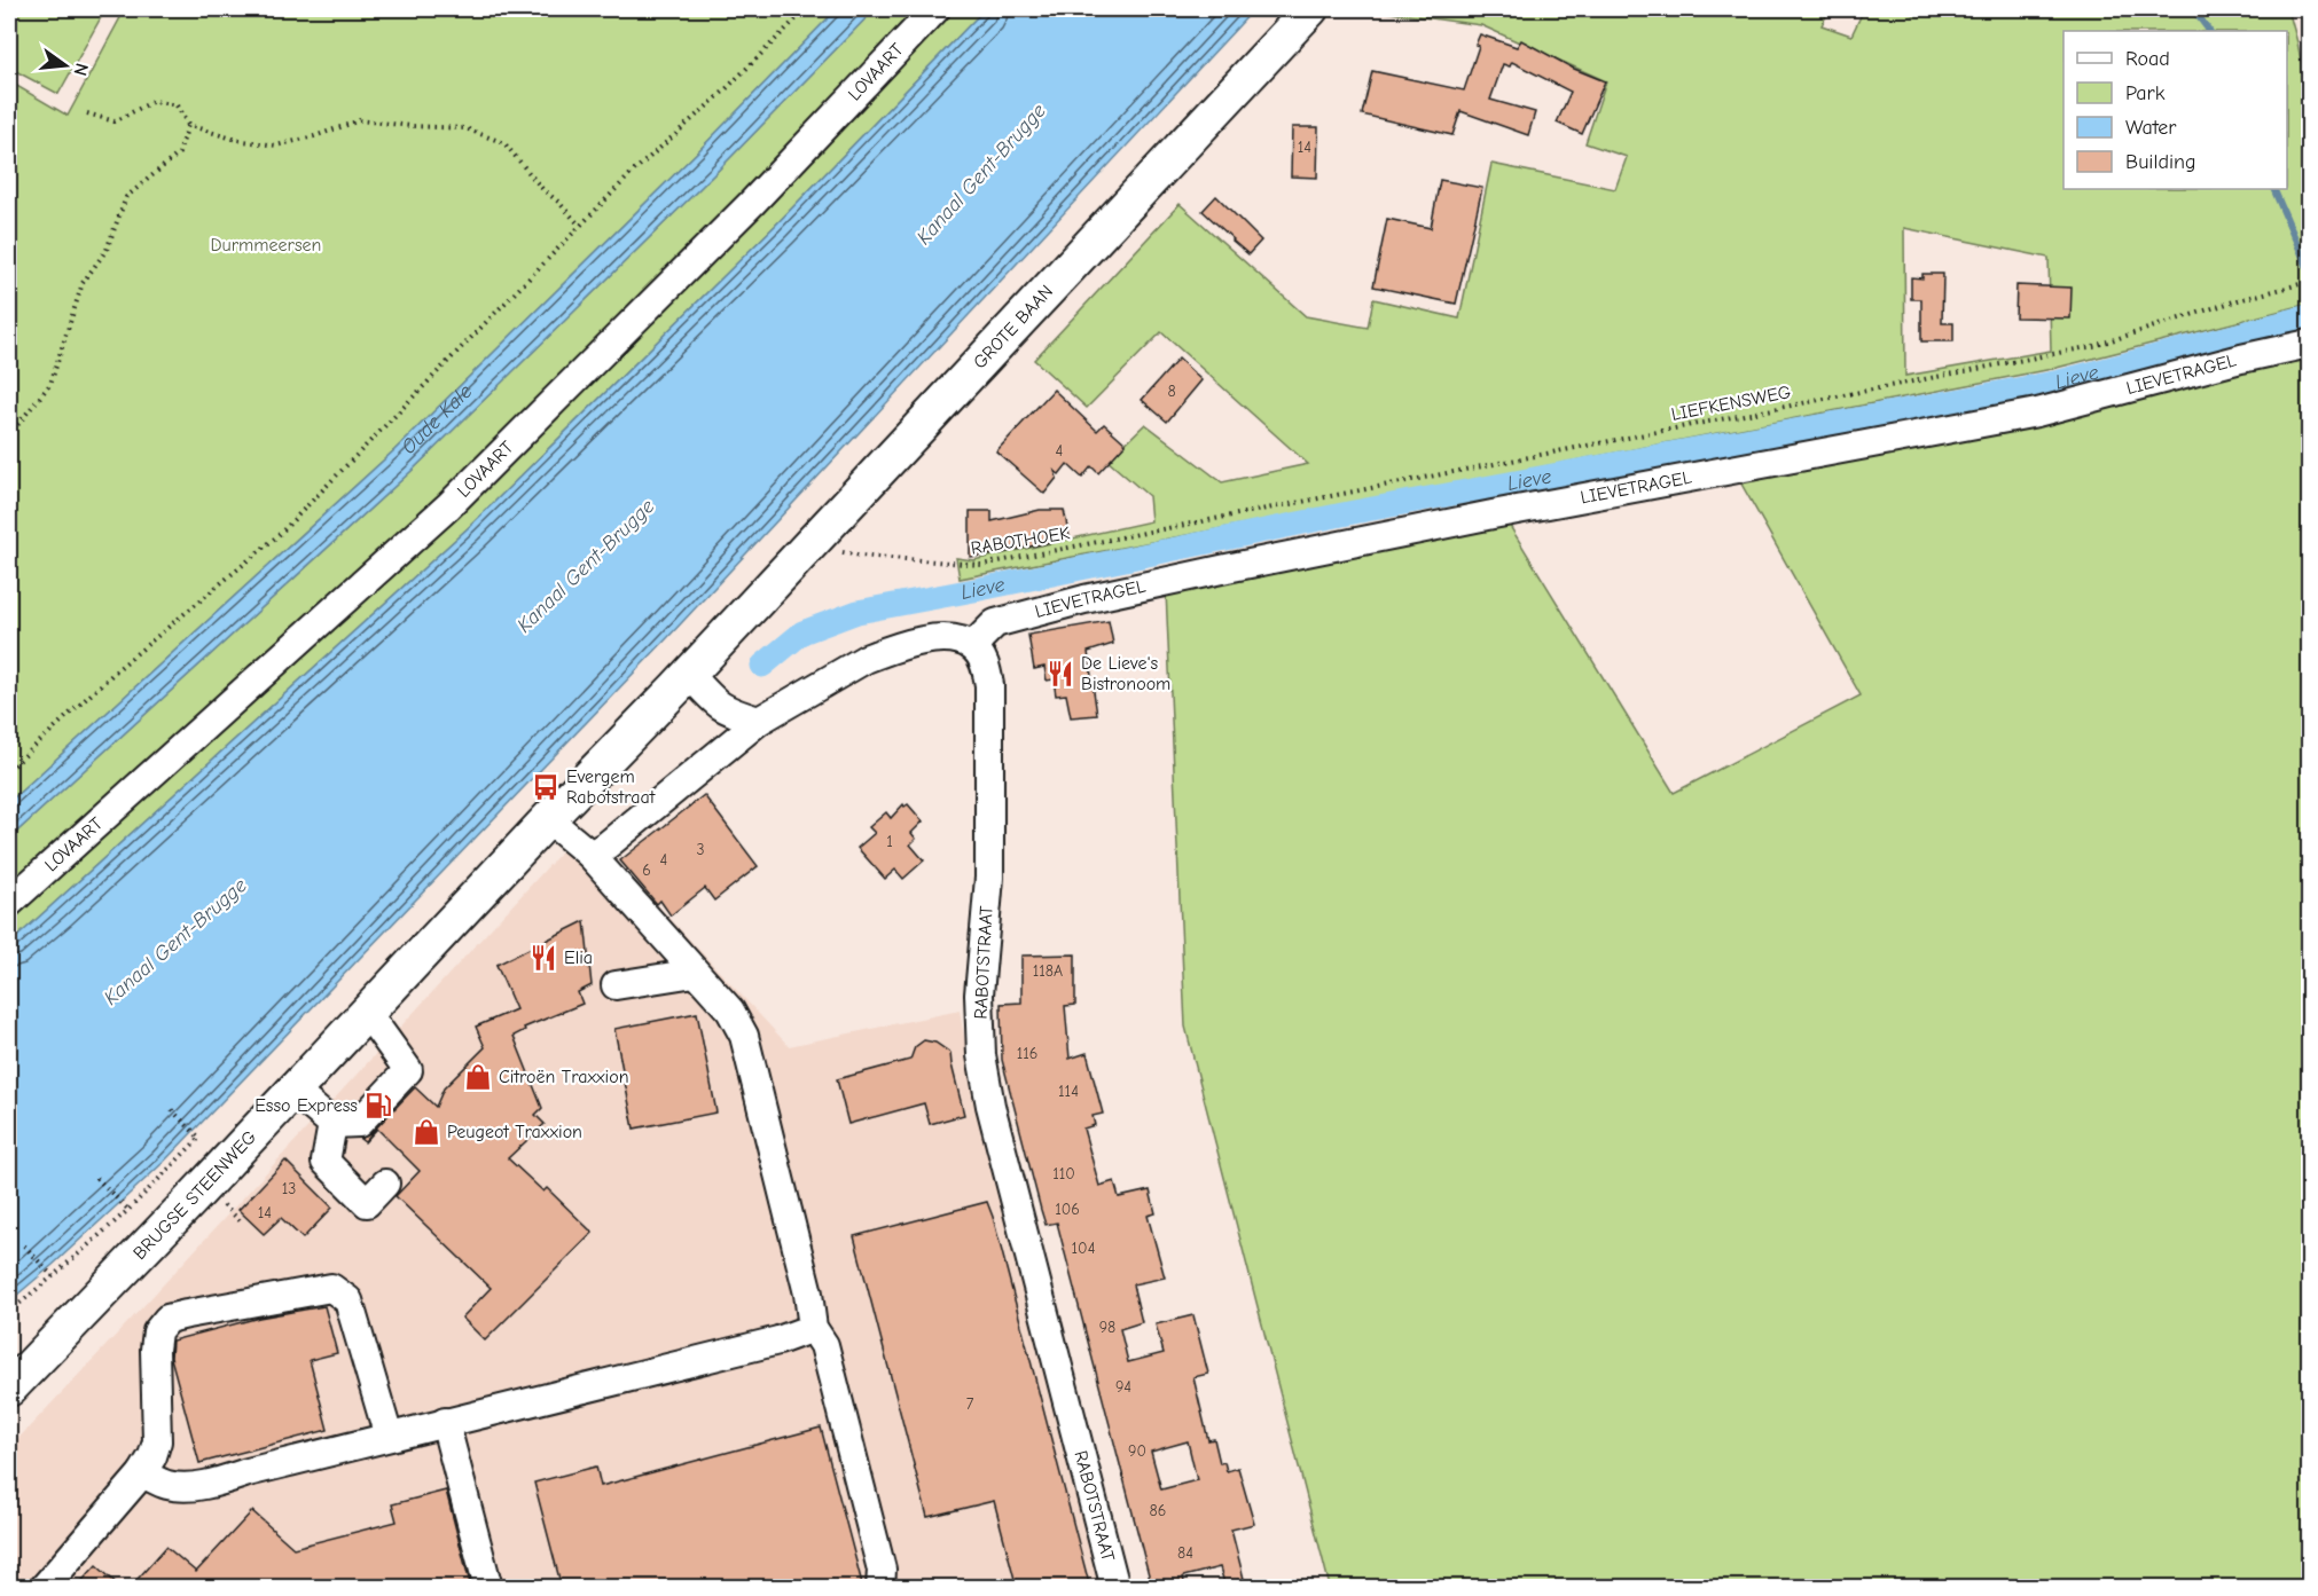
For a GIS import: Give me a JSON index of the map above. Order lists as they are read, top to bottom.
{
  "streets": {
    "main road": ["GROTE BAAN", "BRUGSE STEENWEG"],
    "street": ["LOVAART", "LIEVETRAGEL", "RABOTSTRAAT"],
    "path": ["LIEFKENSWEG", "RABOTHOEK"]
  },
  "crossings": [
    ["GROTE BAAN", "RABOTHOEK"],
    ["GROTE BAAN", "BRUGSE STEENWEG"],
    ["LIEVETRAGEL", "RABOTSTRAAT"],
    ["LIEFKENSWEG", "RABOTHOEK"]
  ],
  "water": ["Kanaal Gent-Brugge", "Lieve", "Oude Kale"],
  "parks": ["Durmmeersen"],
  "places": {
    "restaurant": ["De Lieve's Bistronoom", "Elia"],
    "bus stop": ["Evergem Rabotstraat"],
    "shop": ["Citroën Traxxion", "Peugeot Traxxion"],
    "fuel station": ["Esso Express"]
  },
  "house_numbers": [
    "14",
    "8",
    "4",
    "1",
    "3",
    "4",
    "6",
    "118A",
    "116",
    "114",
    "110",
    "13",
    "106",
    "14",
    "104",
    "98",
    "94",
    "7",
    "90",
    "86",
    "84"
  ],
  "legend": [
    "Road",
    "Park",
    "Water",
    "Building"
  ],
  "north": "right"
}
